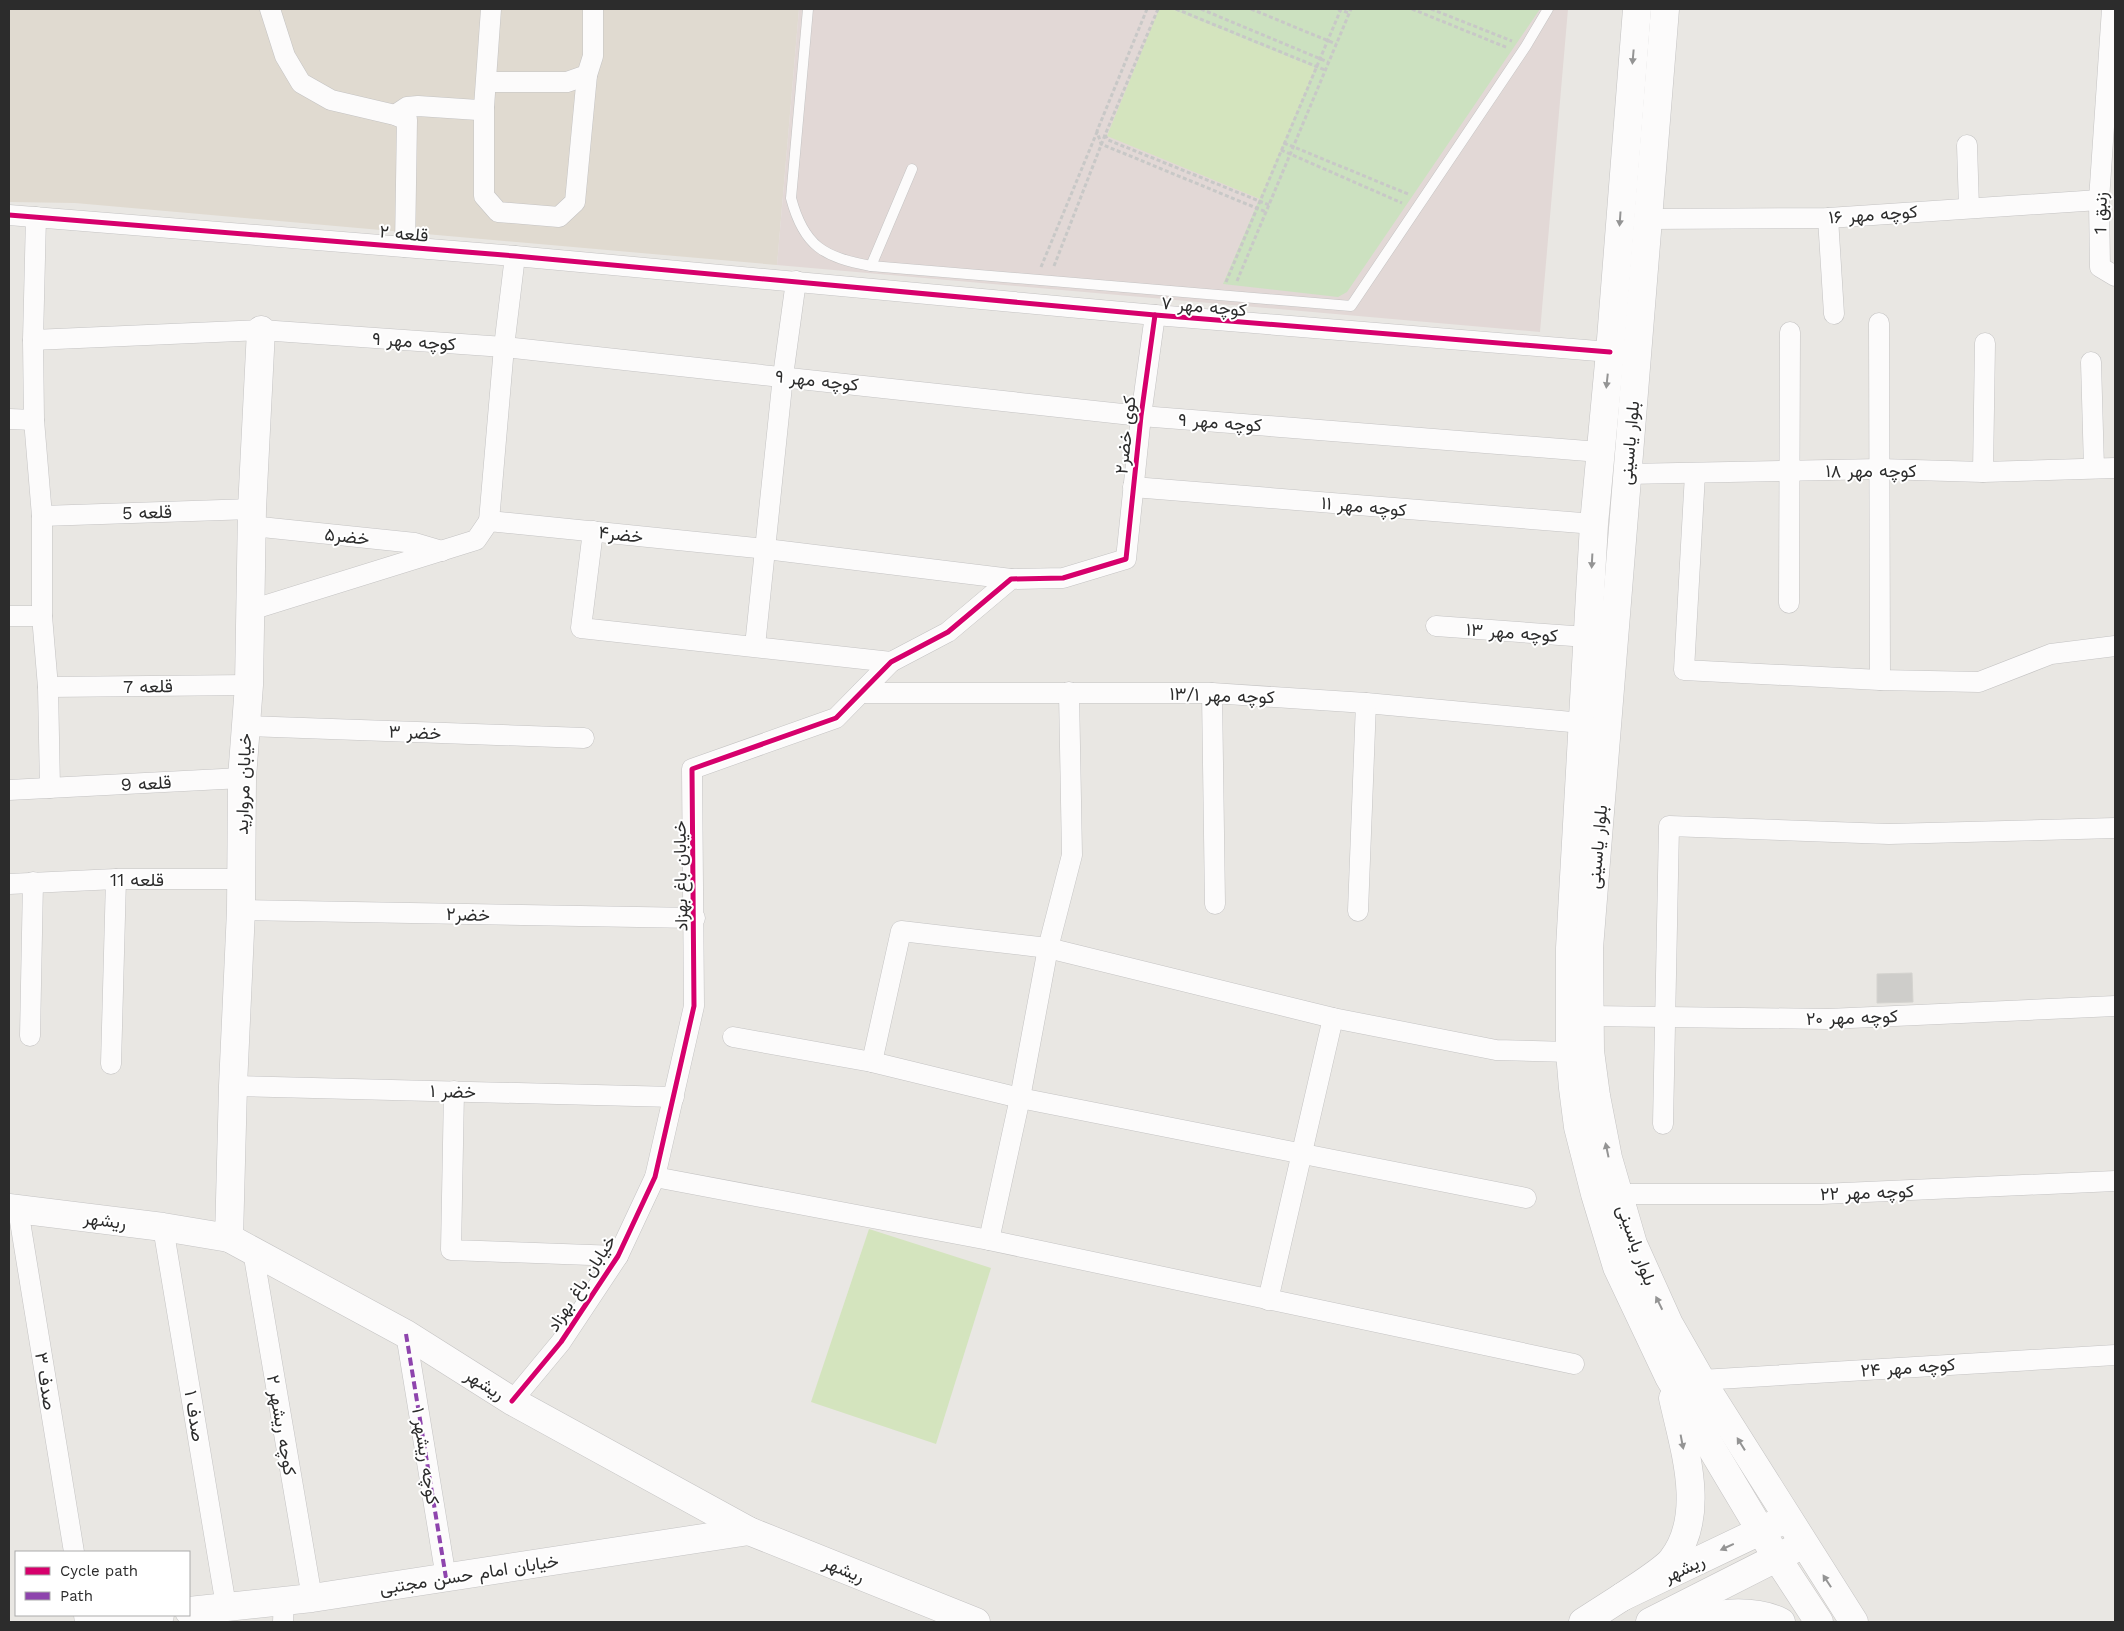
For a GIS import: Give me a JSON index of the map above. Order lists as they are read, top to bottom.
{
  "streets": {
    "main road": [
      "بلوار یاسینی",
      "خیابان مروارید",
      "ریشهر",
      "خیابان امام حسن مجتبی"
    ],
    "street": [
      "زنبق 1",
      "کوچه مهر ۱۶",
      "قلعه ۲",
      "کوچه مهر ۷",
      "کوچه مهر ۹",
      "کوی خضر۲",
      "کوچه مهر ۱۸",
      "کوچه مهر ۱۱",
      "قلعه 5",
      "خضر۴",
      "خضر۵",
      "کوچه مهر ۱۳",
      "قلعه 7",
      "کوچه مهر ۱۳/۱",
      "خضر ۳",
      "قلعه 9",
      "خیابان باغ بهزاد",
      "قلعه 11",
      "خضر۲",
      "کوچه مهر ۲۰",
      "خضر ۱",
      "کوچه مهر ۲۲",
      "کوچه مهر ۲۴",
      "صدف ۳",
      "صدف ۱",
      "کوچه ریشهر ۲",
      "کوچه ریشهر ۱"
    ]
  },
  "crossings": [
    ["زنبق 1", "کوچه مهر ۱۶"],
    ["کوچه مهر ۱۶", "بلوار یاسینی"],
    ["قلعه ۲", "کوچه مهر ۷"],
    ["کوچه مهر ۷", "کوی خضر۲"],
    ["کوچه مهر ۷", "بلوار یاسینی"],
    ["کوچه مهر ۹", "کوی خضر۲"],
    ["کوچه مهر ۹", "بلوار یاسینی"],
    ["کوچه مهر ۹", "خیابان مروارید"],
    ["کوی خضر۲", "کوچه مهر ۱۱"],
    ["کوی خضر۲", "خضر۴"],
    ["کوی خضر۲", "خیابان باغ بهزاد"],
    ["بلوار یاسینی", "کوچه مهر ۱۸"],
    ["بلوار یاسینی", "کوچه مهر ۱۱"],
    ["بلوار یاسینی", "کوچه مهر ۱۳"],
    ["بلوار یاسینی", "کوچه مهر ۱۳/۱"],
    ["بلوار یاسینی", "کوچه مهر ۲۰"],
    ["بلوار یاسینی", "کوچه مهر ۲۲"],
    ["بلوار یاسینی", "ریشهر"],
    ["بلوار یاسینی", "کوچه مهر ۲۴"],
    ["قلعه 5", "خضر۵"],
    ["قلعه 5", "خیابان مروارید"],
    ["خضر۴", "خیابان باغ بهزاد"],
    ["خضر۵", "خیابان مروارید"],
    ["قلعه 7", "خیابان مروارید"],
    ["کوچه مهر ۱۳/۱", "خیابان باغ بهزاد"],
    ["خضر ۳", "خیابان مروارید"],
    ["قلعه 9", "خیابان مروارید"],
    ["خیابان مروارید", "قلعه 11"],
    ["خیابان مروارید", "خضر۲"],
    ["خیابان مروارید", "خضر ۱"],
    ["خیابان مروارید", "ریشهر"],
    ["خیابان باغ بهزاد", "خضر۲"],
    ["خیابان باغ بهزاد", "خضر ۱"],
    ["خیابان باغ بهزاد", "ریشهر"],
    ["ریشهر", "صدف ۳"],
    ["ریشهر", "صدف ۱"],
    ["ریشهر", "کوچه ریشهر ۲"],
    ["ریشهر", "کوچه ریشهر ۱"],
    ["ریشهر", "خیابان امام حسن مجتبی"],
    ["صدف ۱", "خیابان امام حسن مجتبی"],
    ["کوچه ریشهر ۲", "خیابان امام حسن مجتبی"],
    ["کوچه ریشهر ۱", "خیابان امام حسن مجتبی"]
  ],
  "legend": ["Cycle path", "Path"]
}
